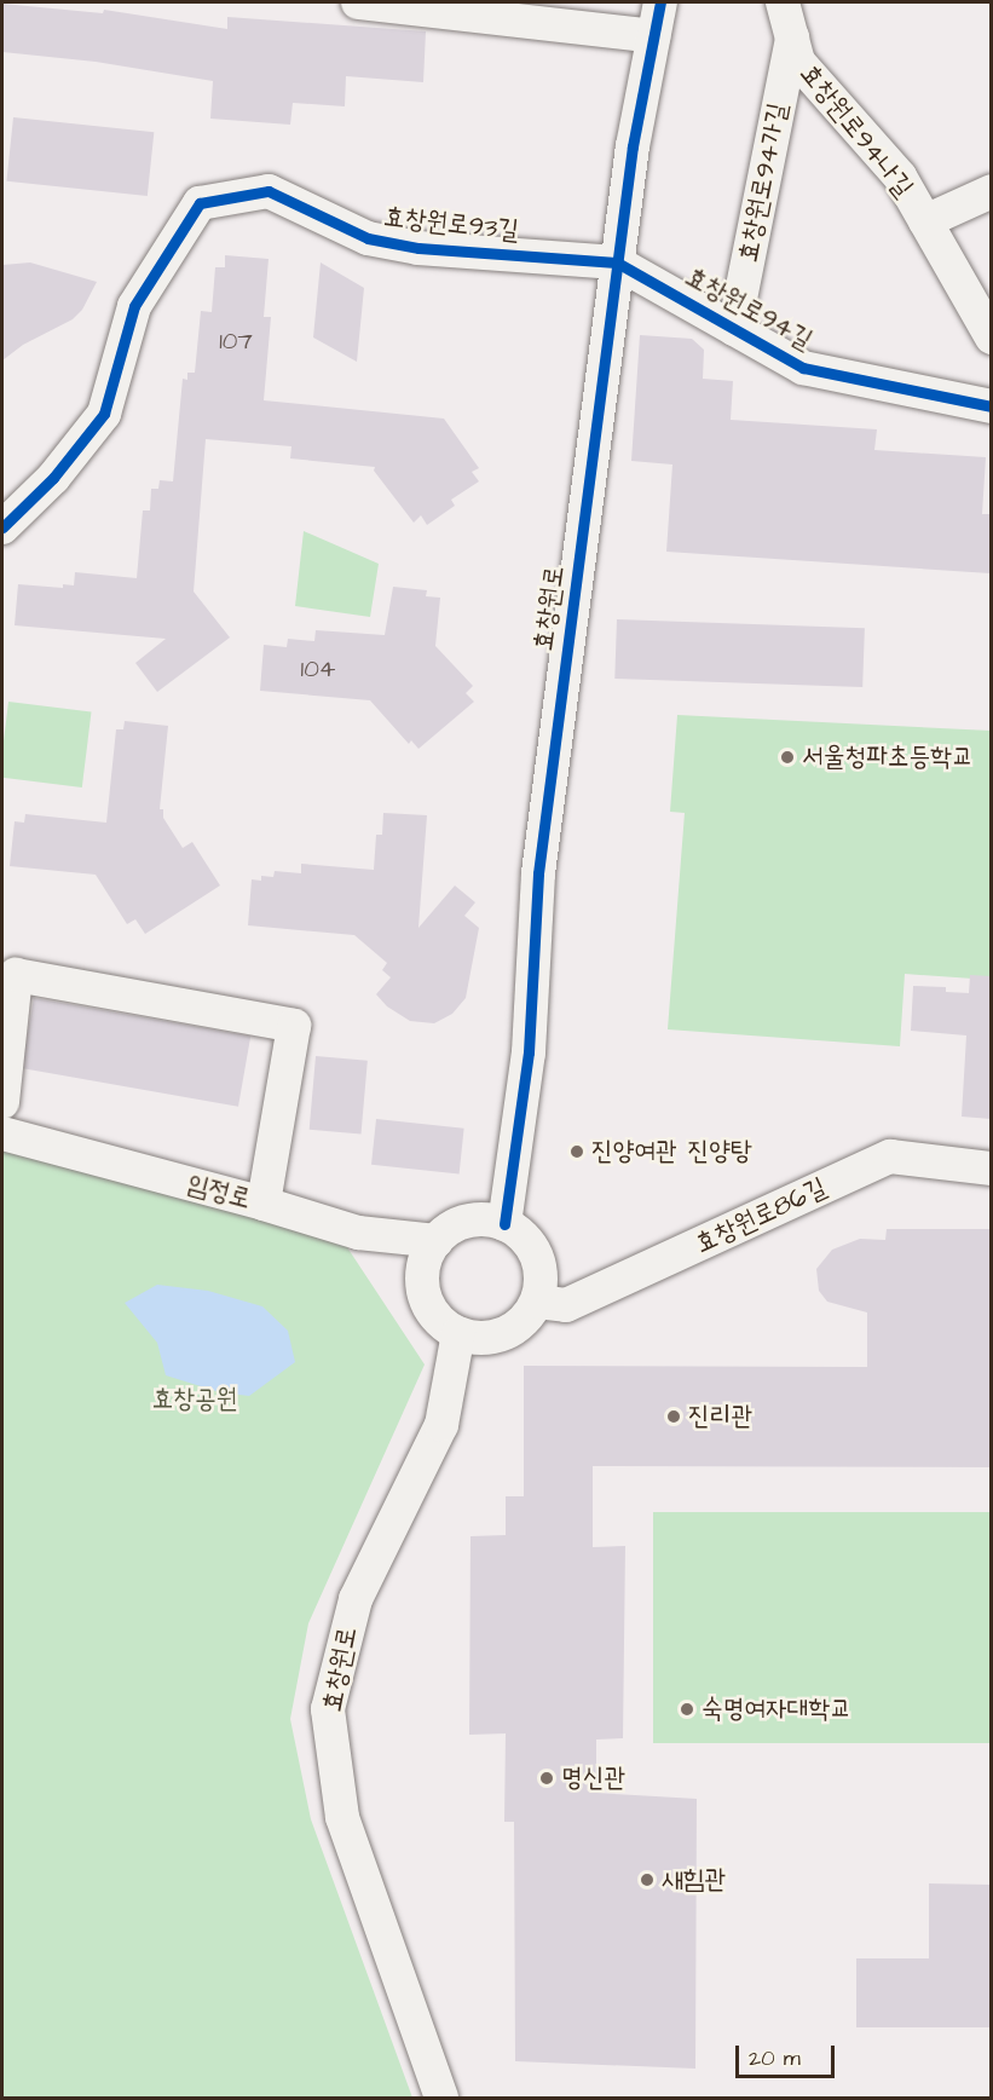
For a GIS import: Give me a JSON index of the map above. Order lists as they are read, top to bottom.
{
  "streets": {
    "street": [
      "효창원로94나길",
      "효창원로94가길",
      "효창원로93길",
      "효창원로94길",
      "효창원로",
      "임정로",
      "효창원로86길"
    ]
  },
  "crossings": [
    ["효창원로94나길", "효창원로94가길"],
    ["효창원로94가길", "효창원로94길"],
    ["효창원로93길", "효창원로94길"],
    ["효창원로93길", "효창원로"],
    ["효창원로94길", "효창원로"],
    ["효창원로", "임정로"],
    ["효창원로", "효창원로86길"],
    ["임정로", "효창원로86길"]
  ],
  "parks": ["효창공원"],
  "places": [
    "서울청파초등학교",
    "진양여관 진양탕",
    "진리관",
    "숙명여자대학교",
    "명신관",
    "새힘관"
  ],
  "house_numbers": ["107", "104"],
  "scale_bar": "20 m"
}
